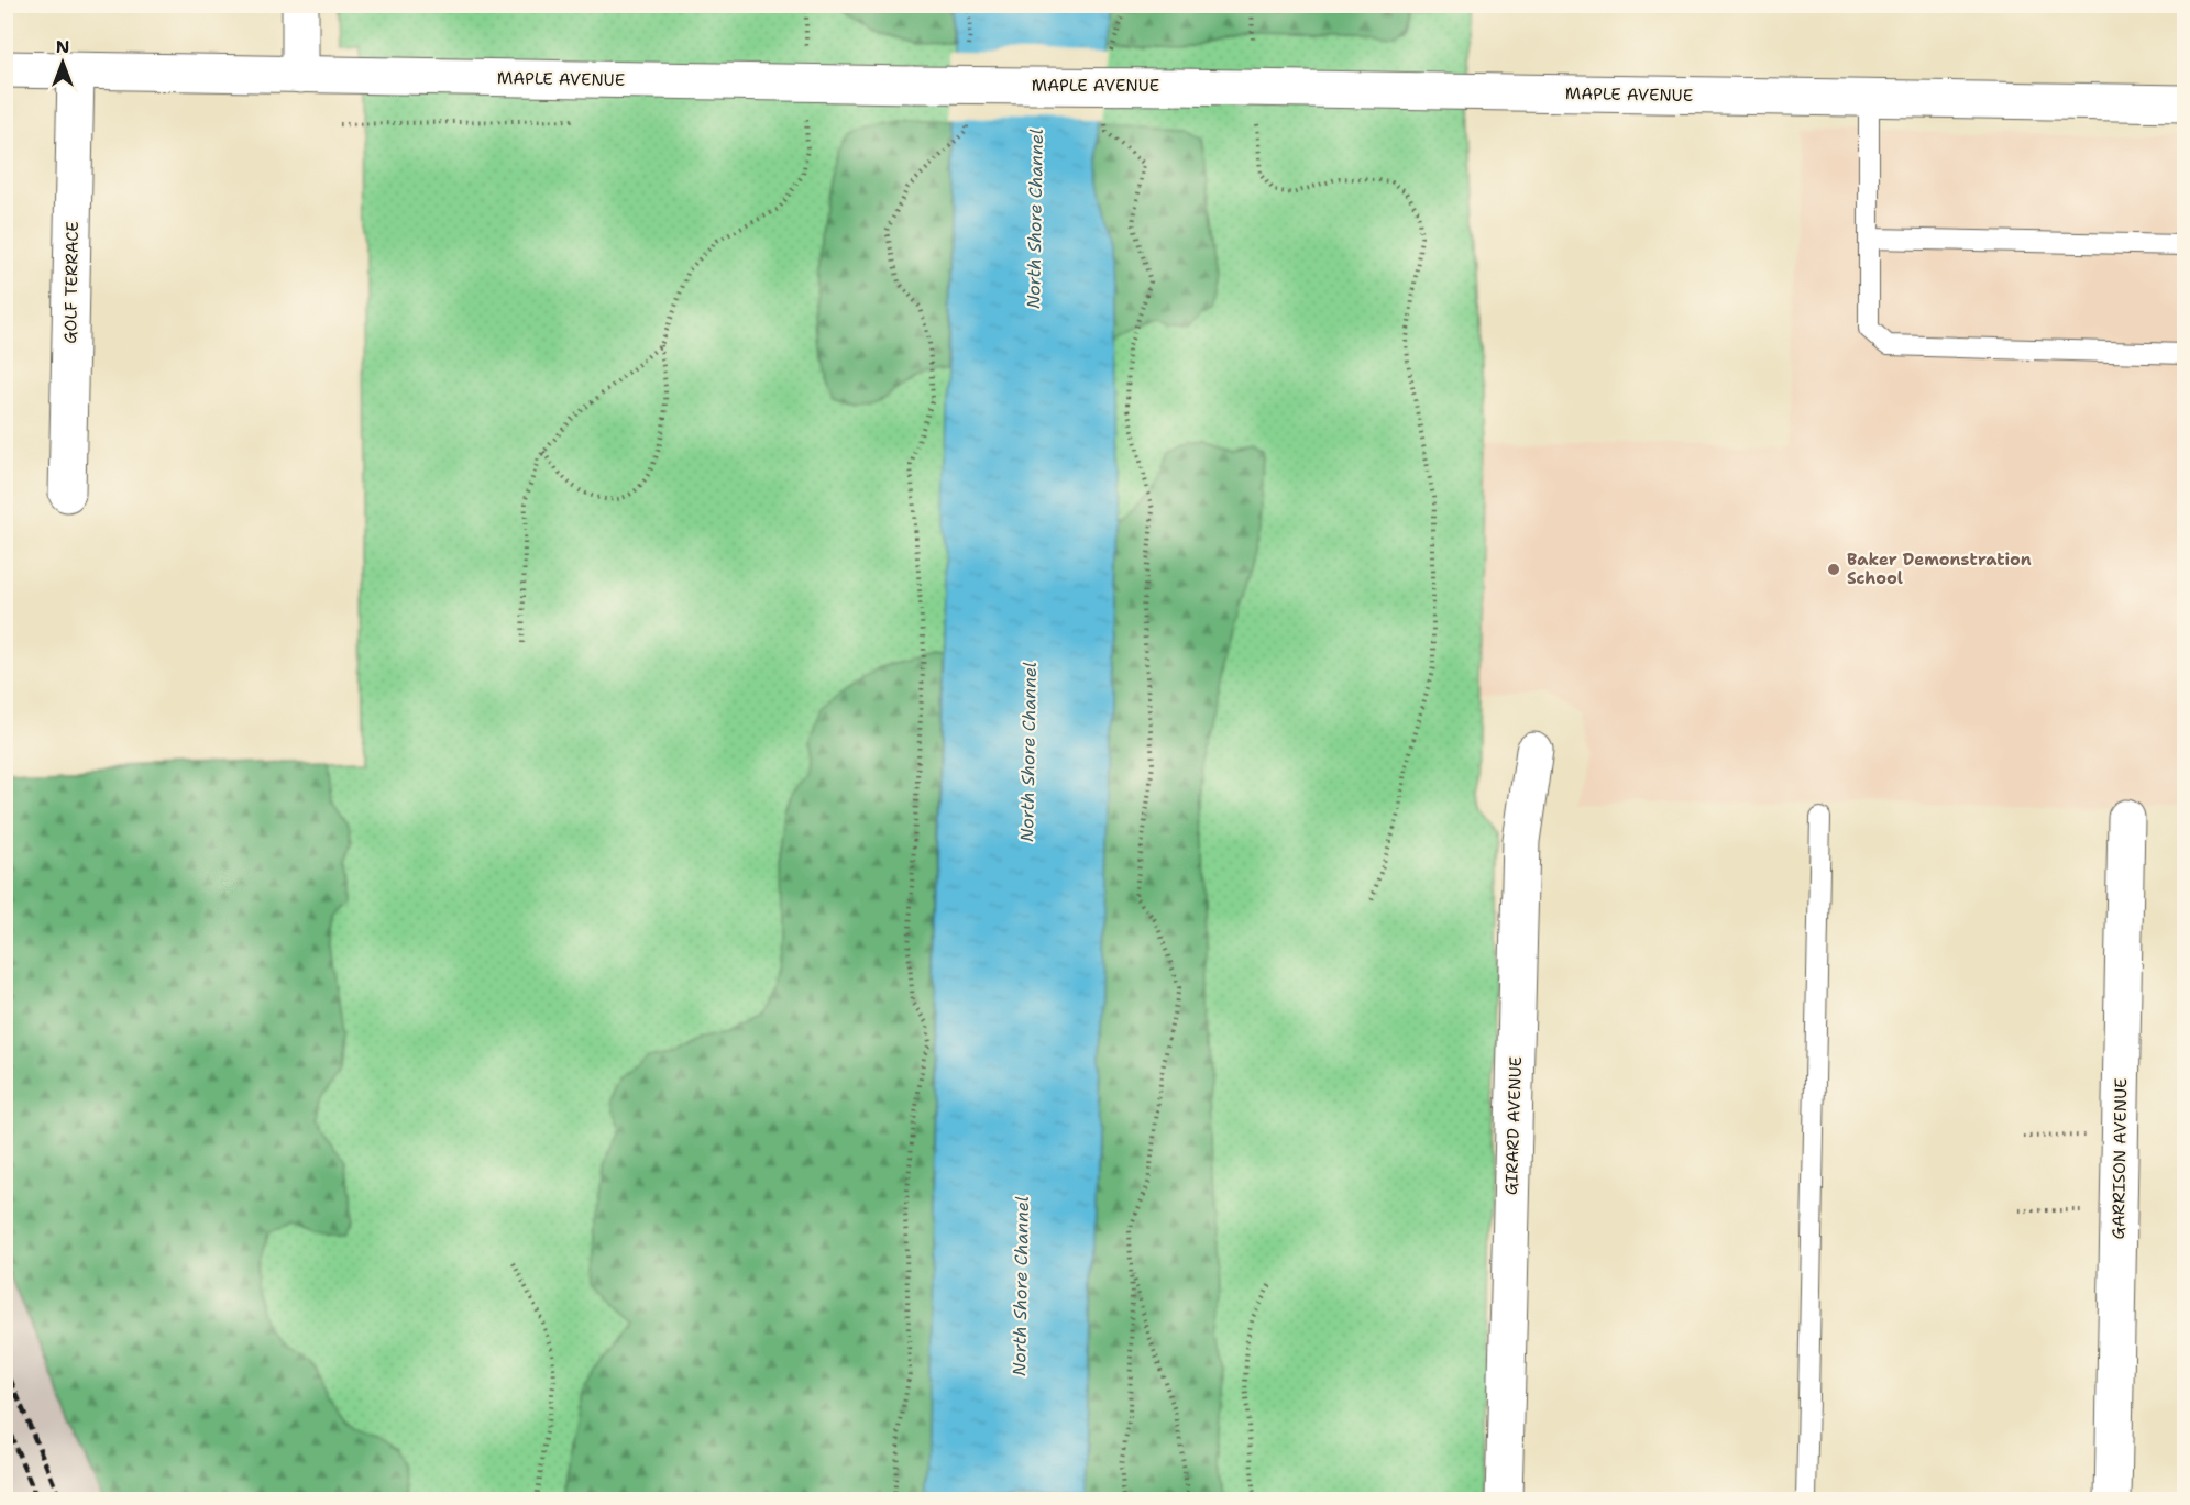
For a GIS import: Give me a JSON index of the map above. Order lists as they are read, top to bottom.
{
  "streets": {
    "street": [
      "MAPLE AVENUE",
      "GOLF TERRACE",
      "GIRARD AVENUE",
      "GARRISON AVENUE"
    ]
  },
  "crossings": [
    ["MAPLE AVENUE", "GOLF TERRACE"]
  ],
  "water": ["North Shore Channel"],
  "places": ["Baker Demonstration School"],
  "north": "top"
}
